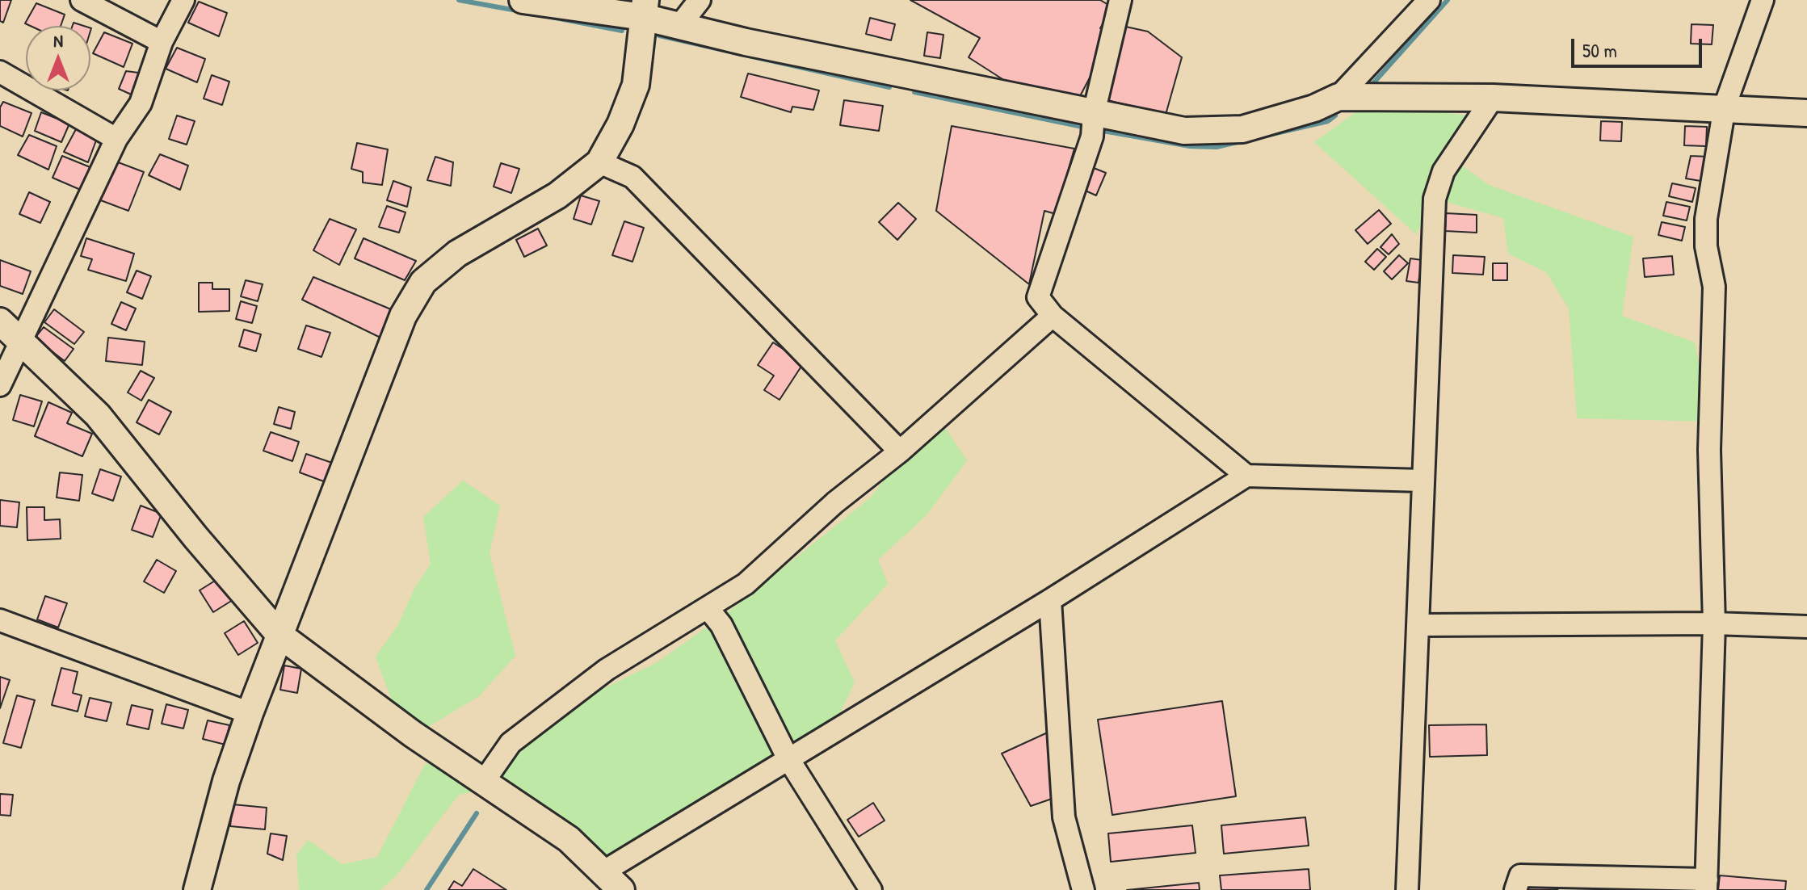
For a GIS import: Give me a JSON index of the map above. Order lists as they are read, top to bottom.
{
  "scale_bar": "50 m",
  "north": "top"
}
